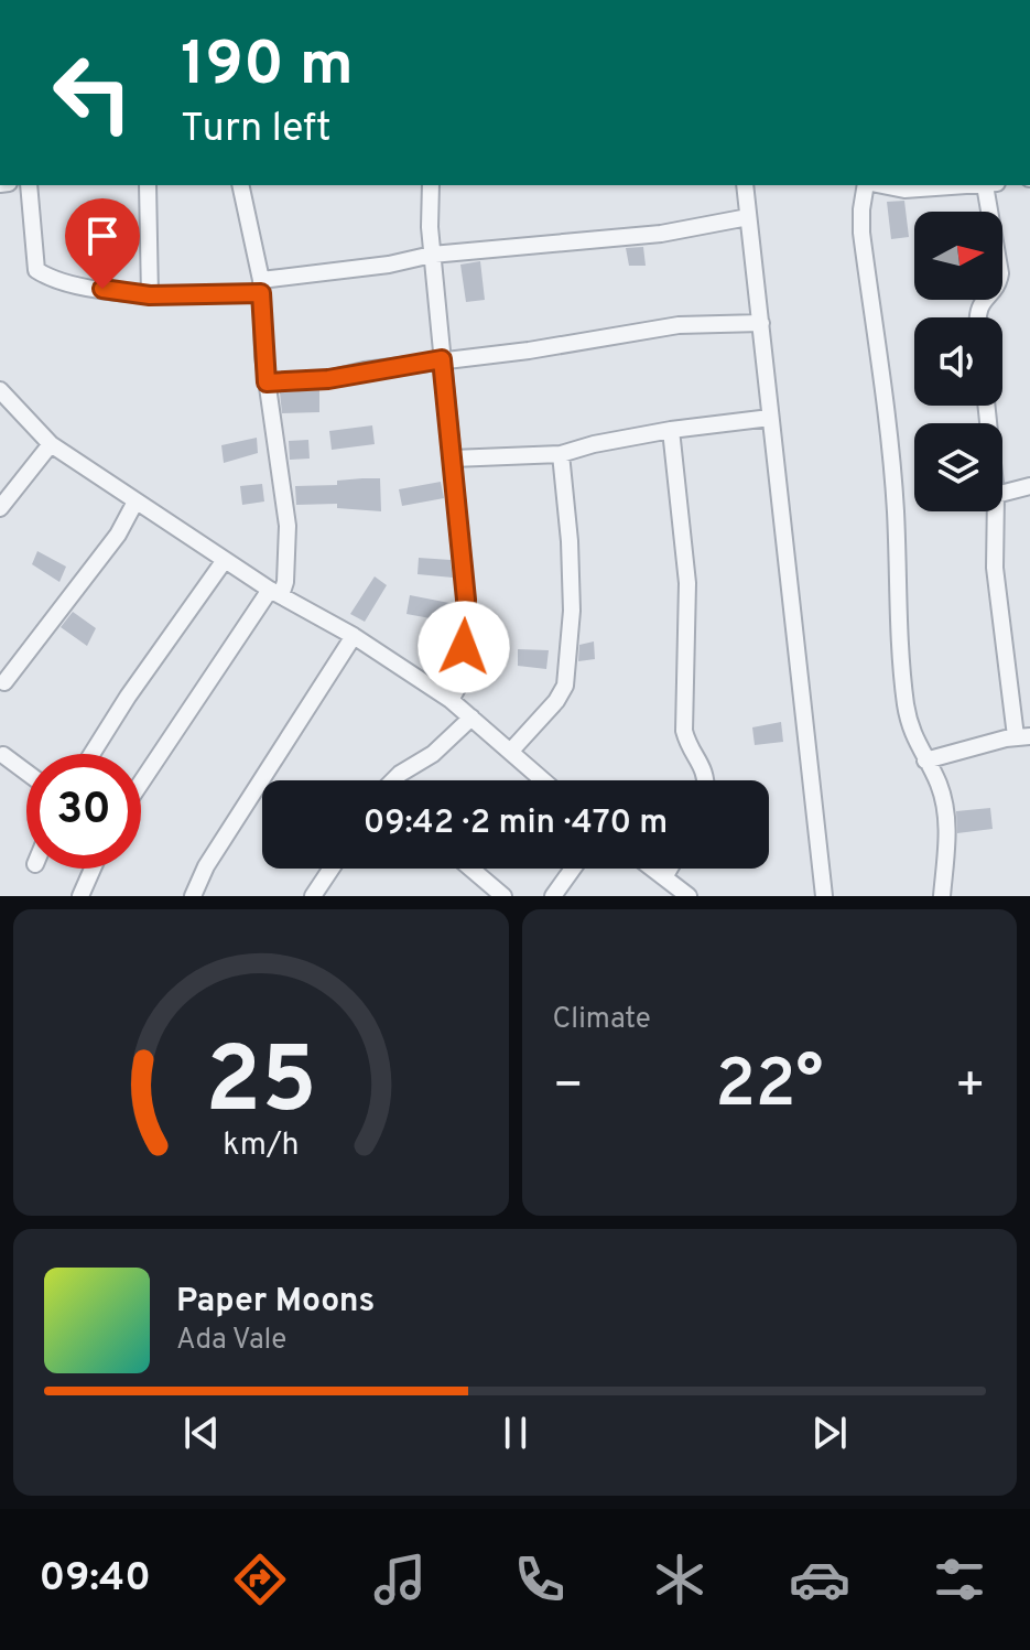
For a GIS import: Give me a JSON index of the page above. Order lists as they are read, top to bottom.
{
  "north": "right",
  "page": {
    "turn": ["190 m", "Turn left"],
    "limit": "30",
    "trip": "09:42 · 2 min · 470 m",
    "tile": "Climate",
    "heat": ["−", "22°", "+"],
    "song": ["Paper Moons", "Ada Vale"],
    "tabs": "09:40",
    "gauge": ["25", "km/h"]
  }
}
